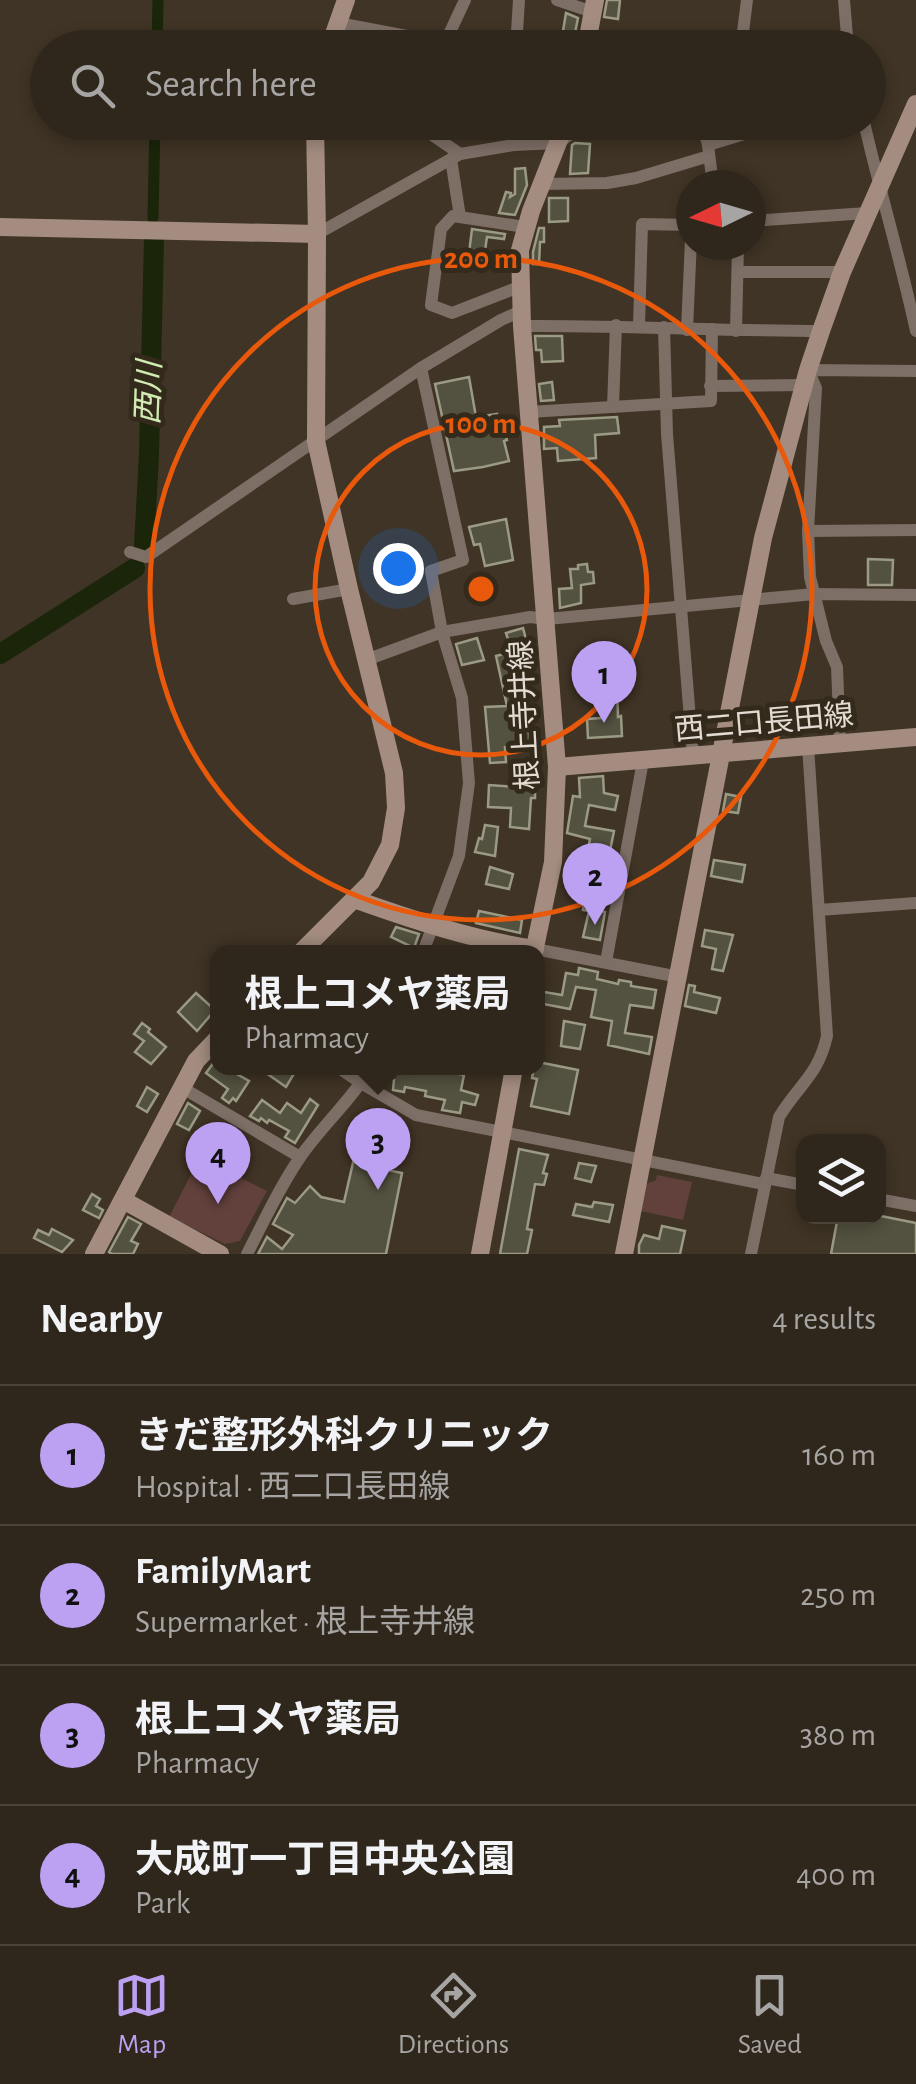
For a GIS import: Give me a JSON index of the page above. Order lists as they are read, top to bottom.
{
  "streets": {
    "street": ["根上寺井線", "西二口長田線"]
  },
  "crossings": [
    ["根上寺井線", "西二口長田線"]
  ],
  "water": ["西川"],
  "north": "left",
  "page": {
    "search": "Search here",
    "pins": [
      "1",
      "2",
      "3",
      "4"
    ],
    "popup": ["根上コメヤ薬局", "Pharmacy"],
    "heading": ["Nearby", "4 results"],
    "list": [
      {
        "mark": "1",
        "name": "きだ整形外科クリニック",
        "note": "Hospital · 西二口長田線",
        "value": "160 m"
      },
      {
        "mark": "2",
        "name": "FamilyMart",
        "note": "Supermarket · 根上寺井線",
        "value": "250 m"
      },
      {
        "mark": "3",
        "name": "根上コメヤ薬局",
        "note": "Pharmacy",
        "value": "380 m"
      },
      {
        "mark": "4",
        "name": "大成町一丁目中央公園",
        "note": "Park",
        "value": "400 m"
      }
    ],
    "nav": ["Map", "Directions", "Saved"]
  },
  "rings": ["200 m", "100 m"]
}
